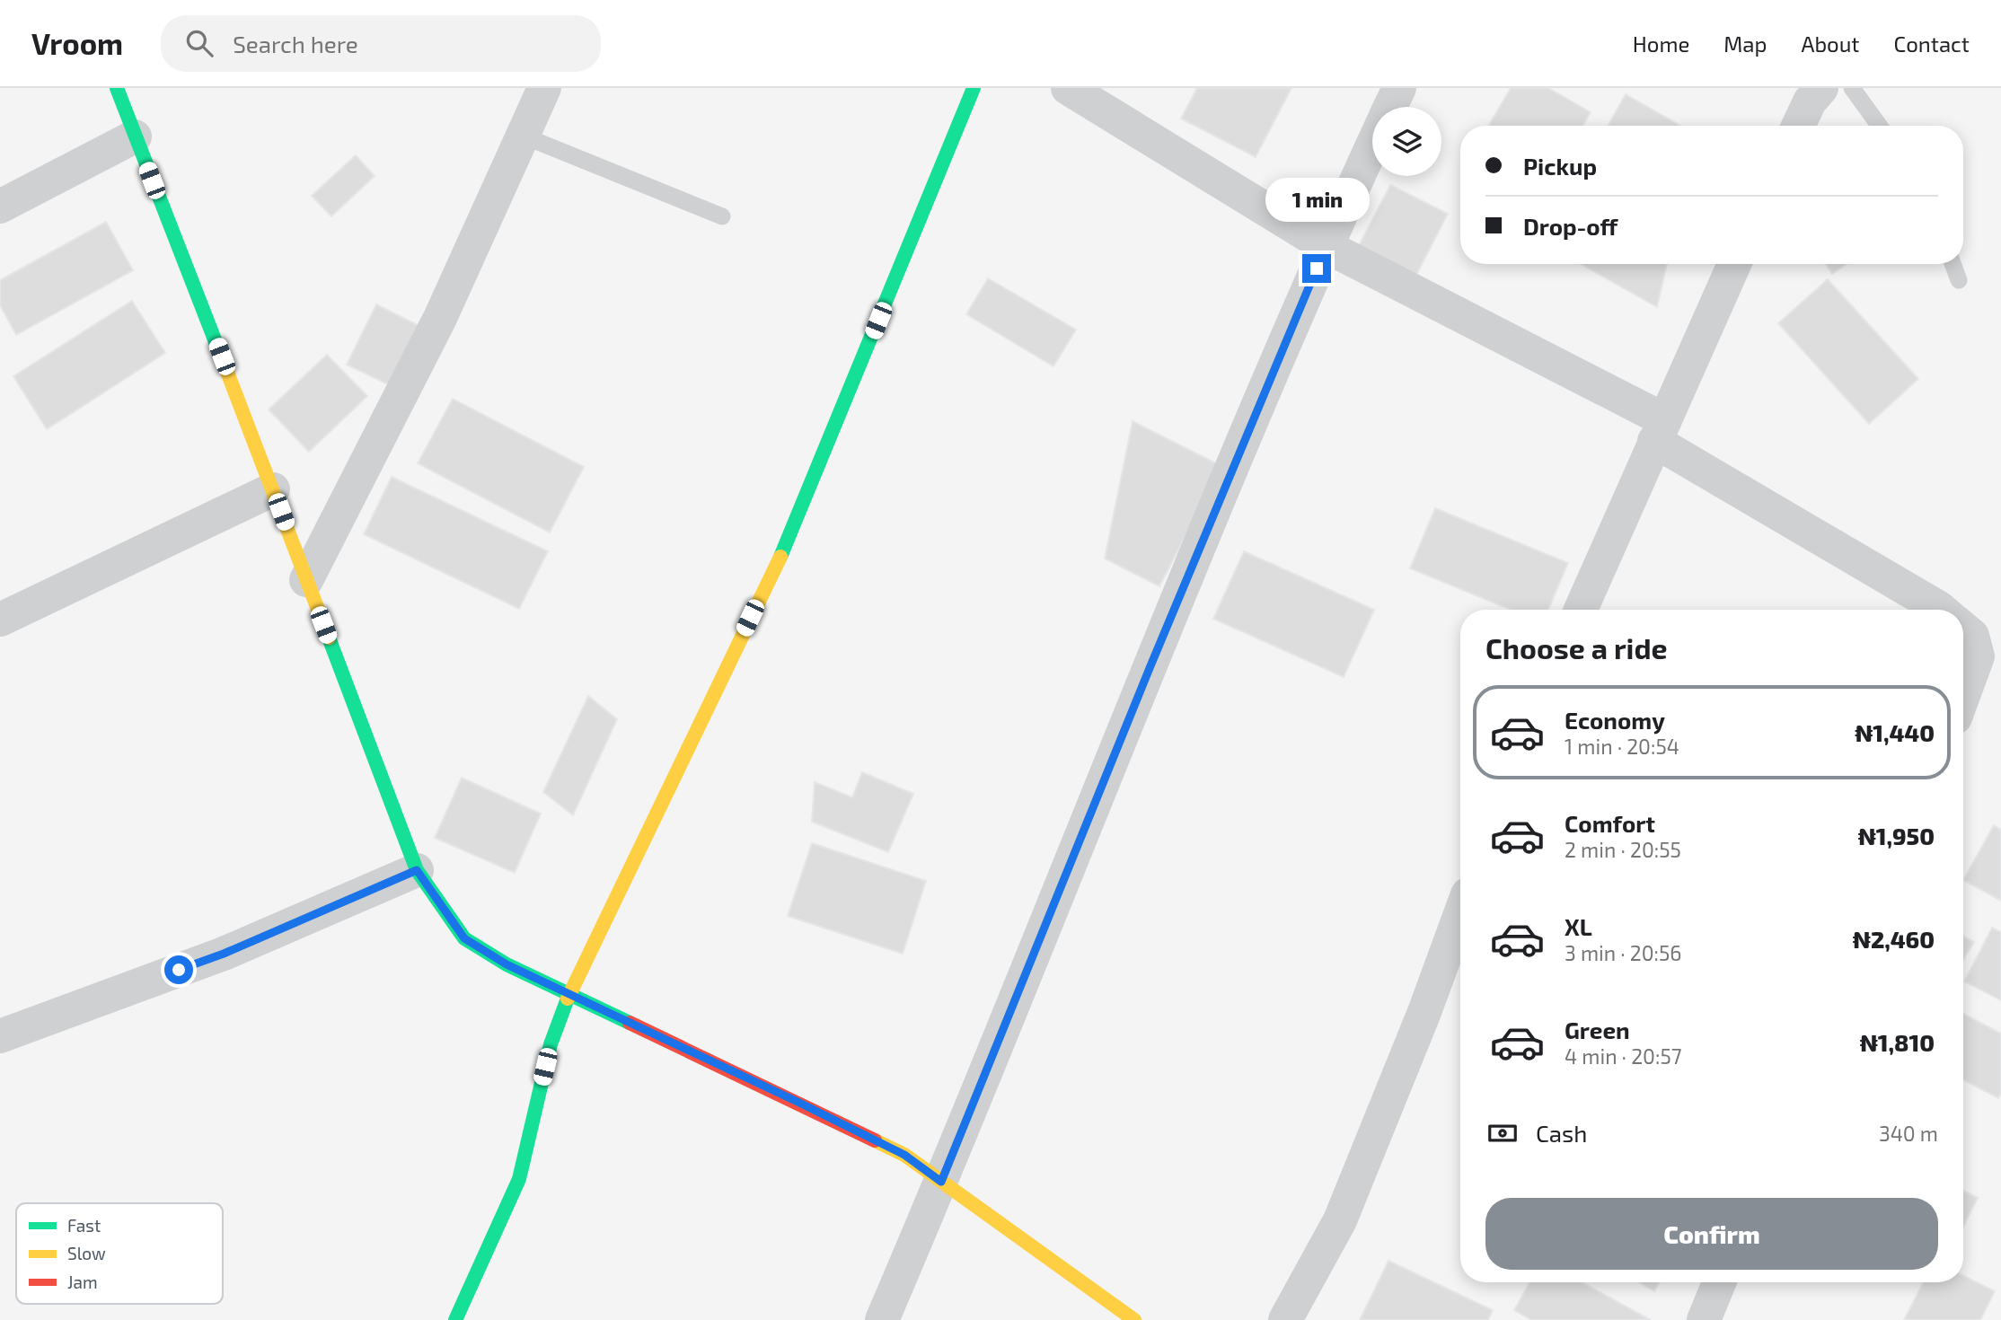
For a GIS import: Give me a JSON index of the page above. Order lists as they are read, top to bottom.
{
  "legend": ["Fast", "Slow", "Jam"],
  "page": {
    "header": "Vroom",
    "search": "Search here",
    "nav": [
      "Home",
      "Map",
      "About",
      "Contact"
    ],
    "banner": ["Pickup", "Drop-off"],
    "bubble": "1 min",
    "heading": "Choose a ride",
    "list": [
      {
        "name": "Economy",
        "note": "1 min · 20:54",
        "value": "₦1,440"
      },
      {
        "name": "Comfort",
        "note": "2 min · 20:55",
        "value": "₦1,950"
      },
      {
        "name": "XL",
        "note": "3 min · 20:56",
        "value": "₦2,460"
      },
      {
        "name": "Green",
        "note": "4 min · 20:57",
        "value": "₦1,810"
      }
    ],
    "pay": ["Cash", "340 m"],
    "buttons": "Confirm"
  }
}
